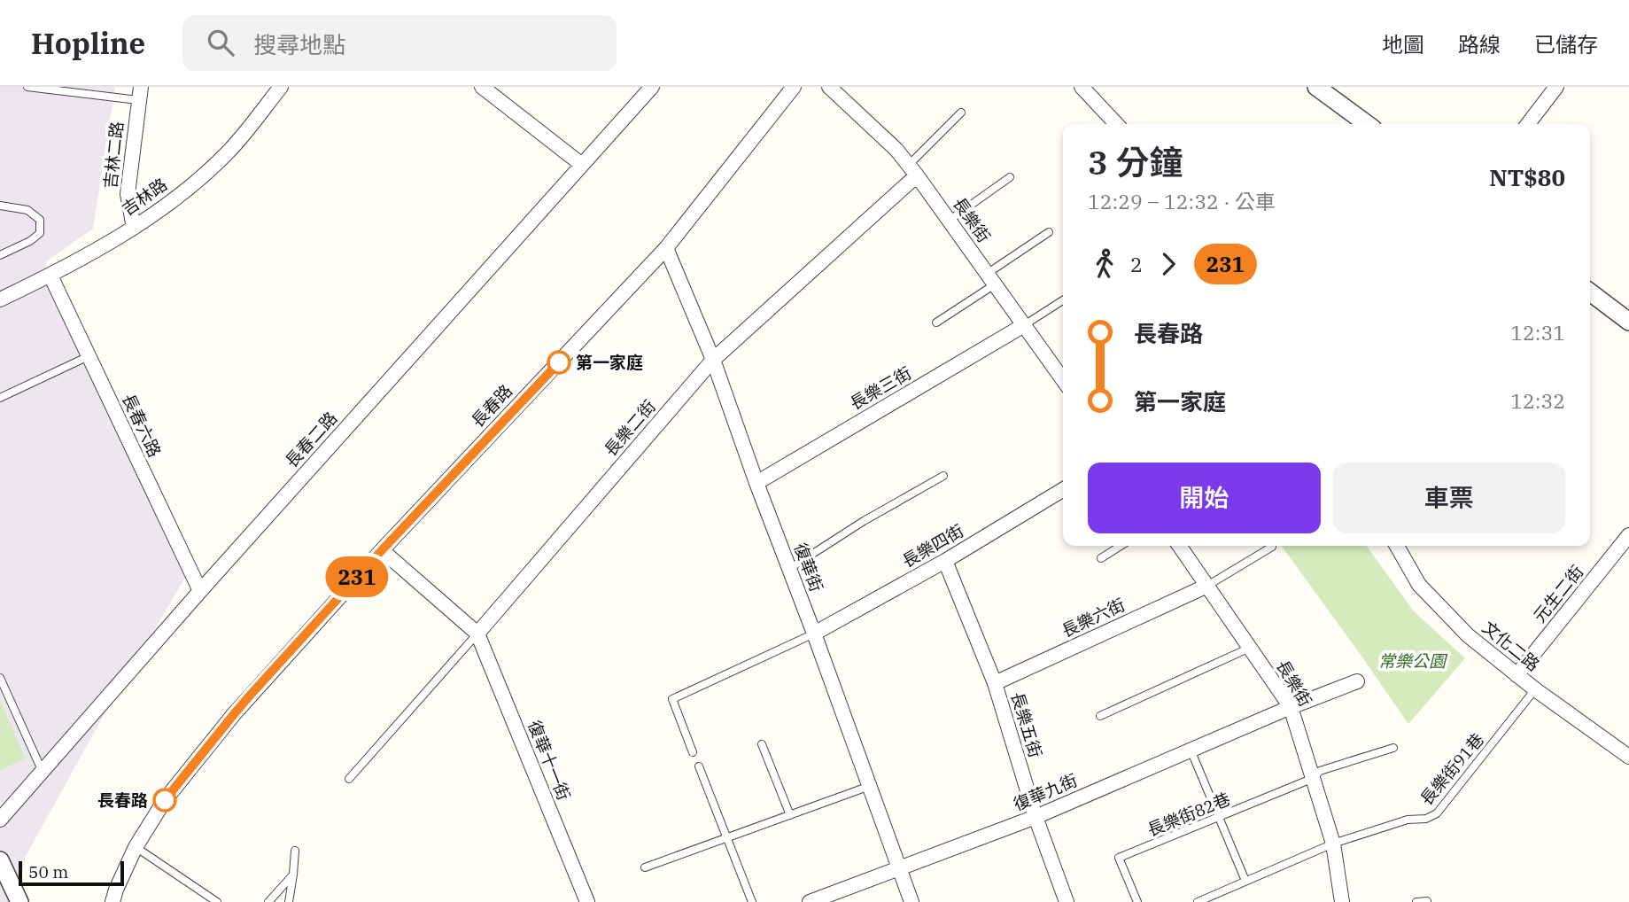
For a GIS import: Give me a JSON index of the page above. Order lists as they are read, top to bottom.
{
  "streets": {
    "street": [
      "吉林二路",
      "吉林路",
      "長樂街",
      "長樂三街",
      "長春路",
      "長春六路",
      "長樂二街",
      "長春二路",
      "長樂四街",
      "復華街",
      "元生二街",
      "長樂六街",
      "文化二路",
      "長樂五街",
      "復華十一街",
      "復華九街"
    ],
    "lane": ["長樂街91巷", "長樂街82巷"]
  },
  "crossings": [
    ["吉林二路", "吉林路"],
    ["吉林路", "長春六路"],
    ["長樂街", "長樂三街"],
    ["長樂街", "長樂二街"],
    ["長樂街", "長樂六街"],
    ["長樂街", "長樂街91巷"],
    ["長樂街", "復華九街"],
    ["長樂街", "長樂街82巷"],
    ["長樂三街", "復華街"],
    ["長春路", "復華街"],
    ["長春六路", "長春二路"],
    ["長樂二街", "復華街"],
    ["長樂二街", "復華十一街"],
    ["長樂四街", "復華街"],
    ["長樂四街", "長樂五街"],
    ["復華街", "復華九街"],
    ["元生二街", "文化二路"],
    ["長樂六街", "長樂五街"],
    ["文化二路", "長樂街91巷"],
    ["長樂五街", "復華九街"]
  ],
  "parks": ["常樂公園"],
  "places": ["第一家庭", "長春路"],
  "lines": ["bus line 231"],
  "scale_bar": "50 m",
  "page": {
    "header": "Hopline",
    "search": "搜尋地點",
    "nav": ["地圖", "路線", "已儲存"],
    "on_map": "231",
    "heading": ["3 分鐘", "12:29 – 12:32 · 公車", "NT$80"],
    "legs": ["2", "231"],
    "list": [
      {
        "name": "長春路",
        "value": "12:31"
      },
      {
        "name": "第一家庭",
        "value": "12:32"
      }
    ],
    "buttons": ["開始", "車票"],
    "scale": "50 m"
  }
}
